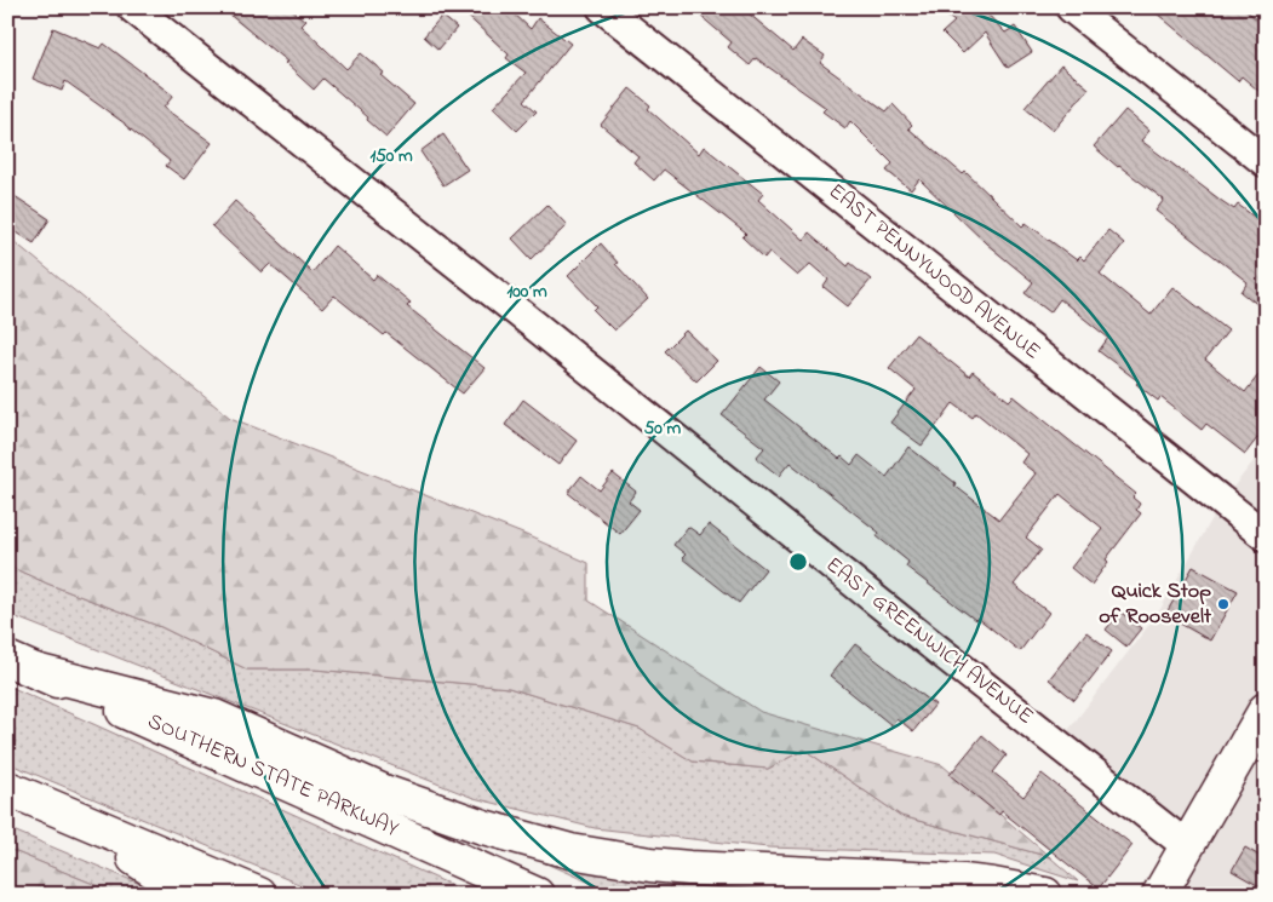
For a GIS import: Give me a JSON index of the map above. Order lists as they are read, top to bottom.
{
  "streets": {
    "main road": ["SOUTHERN STATE PARKWAY"],
    "street": ["EAST PENNYWOOD AVENUE", "EAST GREENWICH AVENUE"]
  },
  "places": ["Quick Stop of Roosevelt"],
  "rings": ["150 m", "100 m", "50 m"]
}
